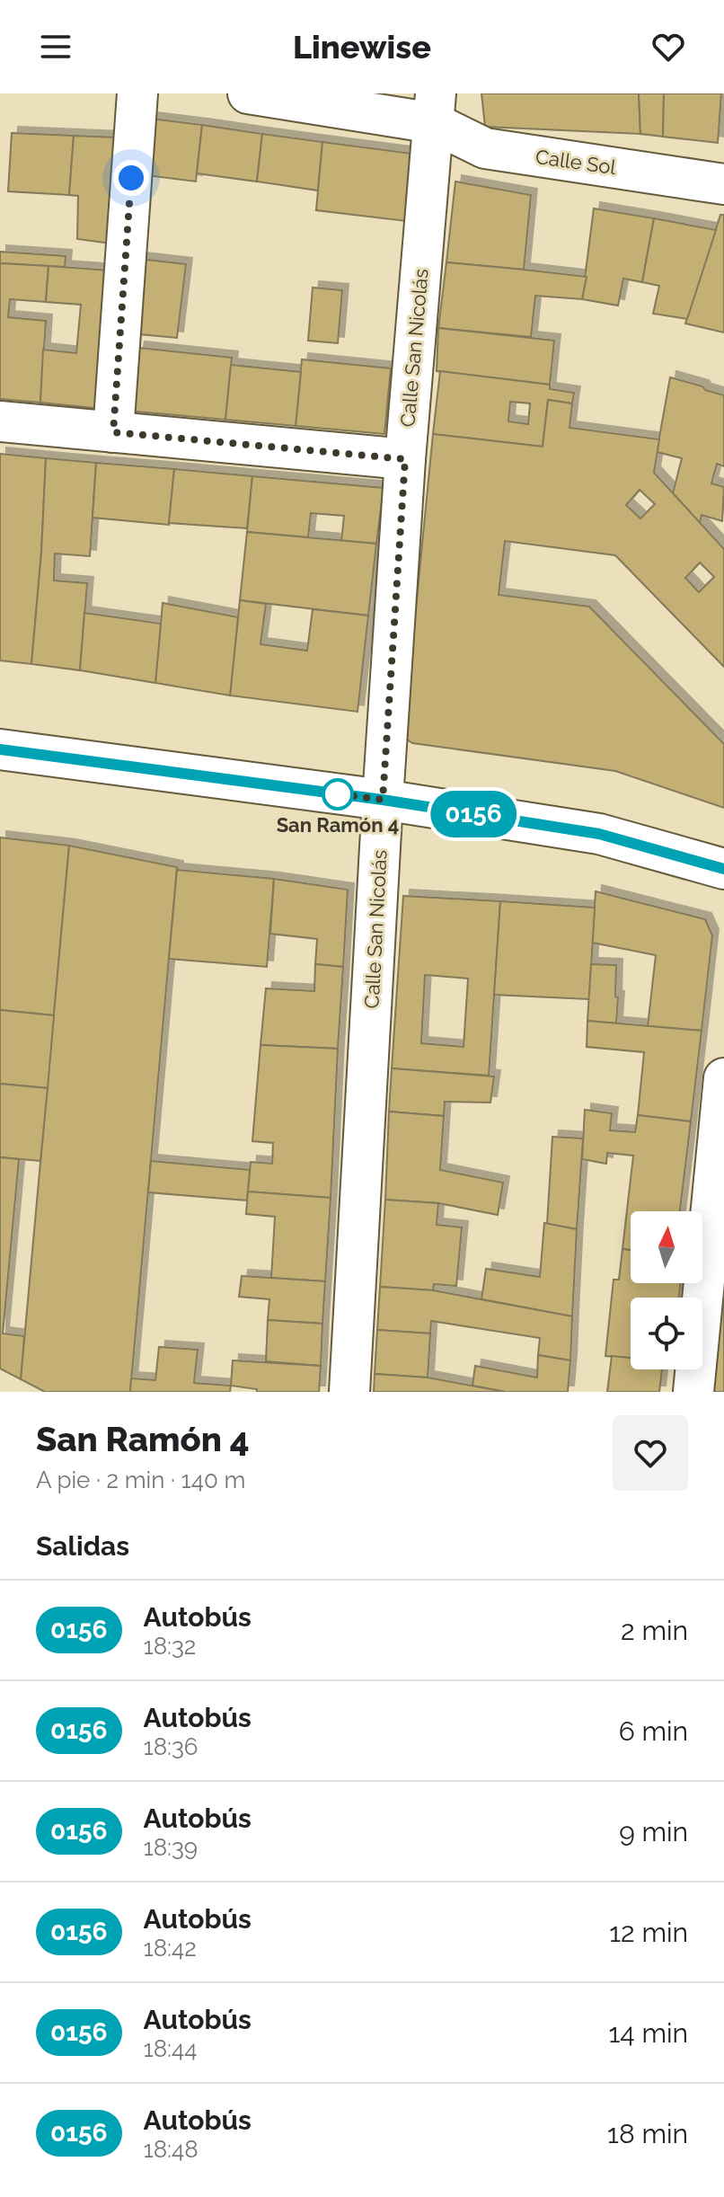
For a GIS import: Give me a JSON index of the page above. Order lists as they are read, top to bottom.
{
  "streets": {
    "street": ["Calle Sol", "Calle San Nicolás"]
  },
  "crossings": [
    ["Calle Sol", "Calle San Nicolás"]
  ],
  "places": ["San Ramón 4"],
  "lines": ["bus line 0156"],
  "north": "top",
  "page": {
    "header": "Linewise",
    "on_map": "0156",
    "heading": [
      ["San Ramón 4", "A pie · 2 min · 140 m"],
      "Salidas"
    ],
    "list": [
      {
        "mark": "0156",
        "name": "Autobús",
        "note": "18:32",
        "value": "2 min"
      },
      {
        "mark": "0156",
        "name": "Autobús",
        "note": "18:36",
        "value": "6 min"
      },
      {
        "mark": "0156",
        "name": "Autobús",
        "note": "18:39",
        "value": "9 min"
      },
      {
        "mark": "0156",
        "name": "Autobús",
        "note": "18:42",
        "value": "12 min"
      },
      {
        "mark": "0156",
        "name": "Autobús",
        "note": "18:44",
        "value": "14 min"
      },
      {
        "mark": "0156",
        "name": "Autobús",
        "note": "18:48",
        "value": "18 min"
      }
    ]
  }
}
